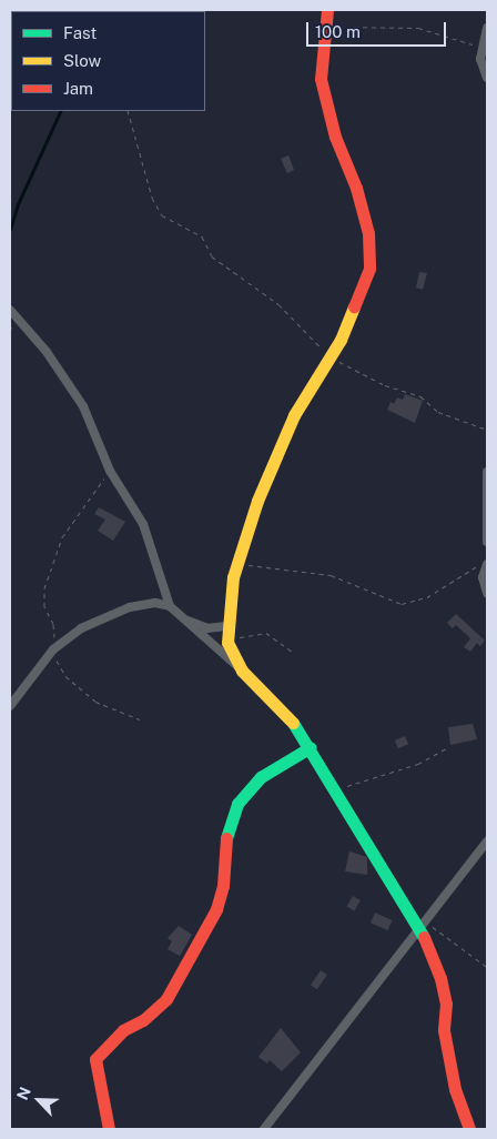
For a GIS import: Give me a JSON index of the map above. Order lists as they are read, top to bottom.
{
  "legend": ["Fast", "Slow", "Jam"],
  "scale_bar": "100 m",
  "north": "top left"
}
